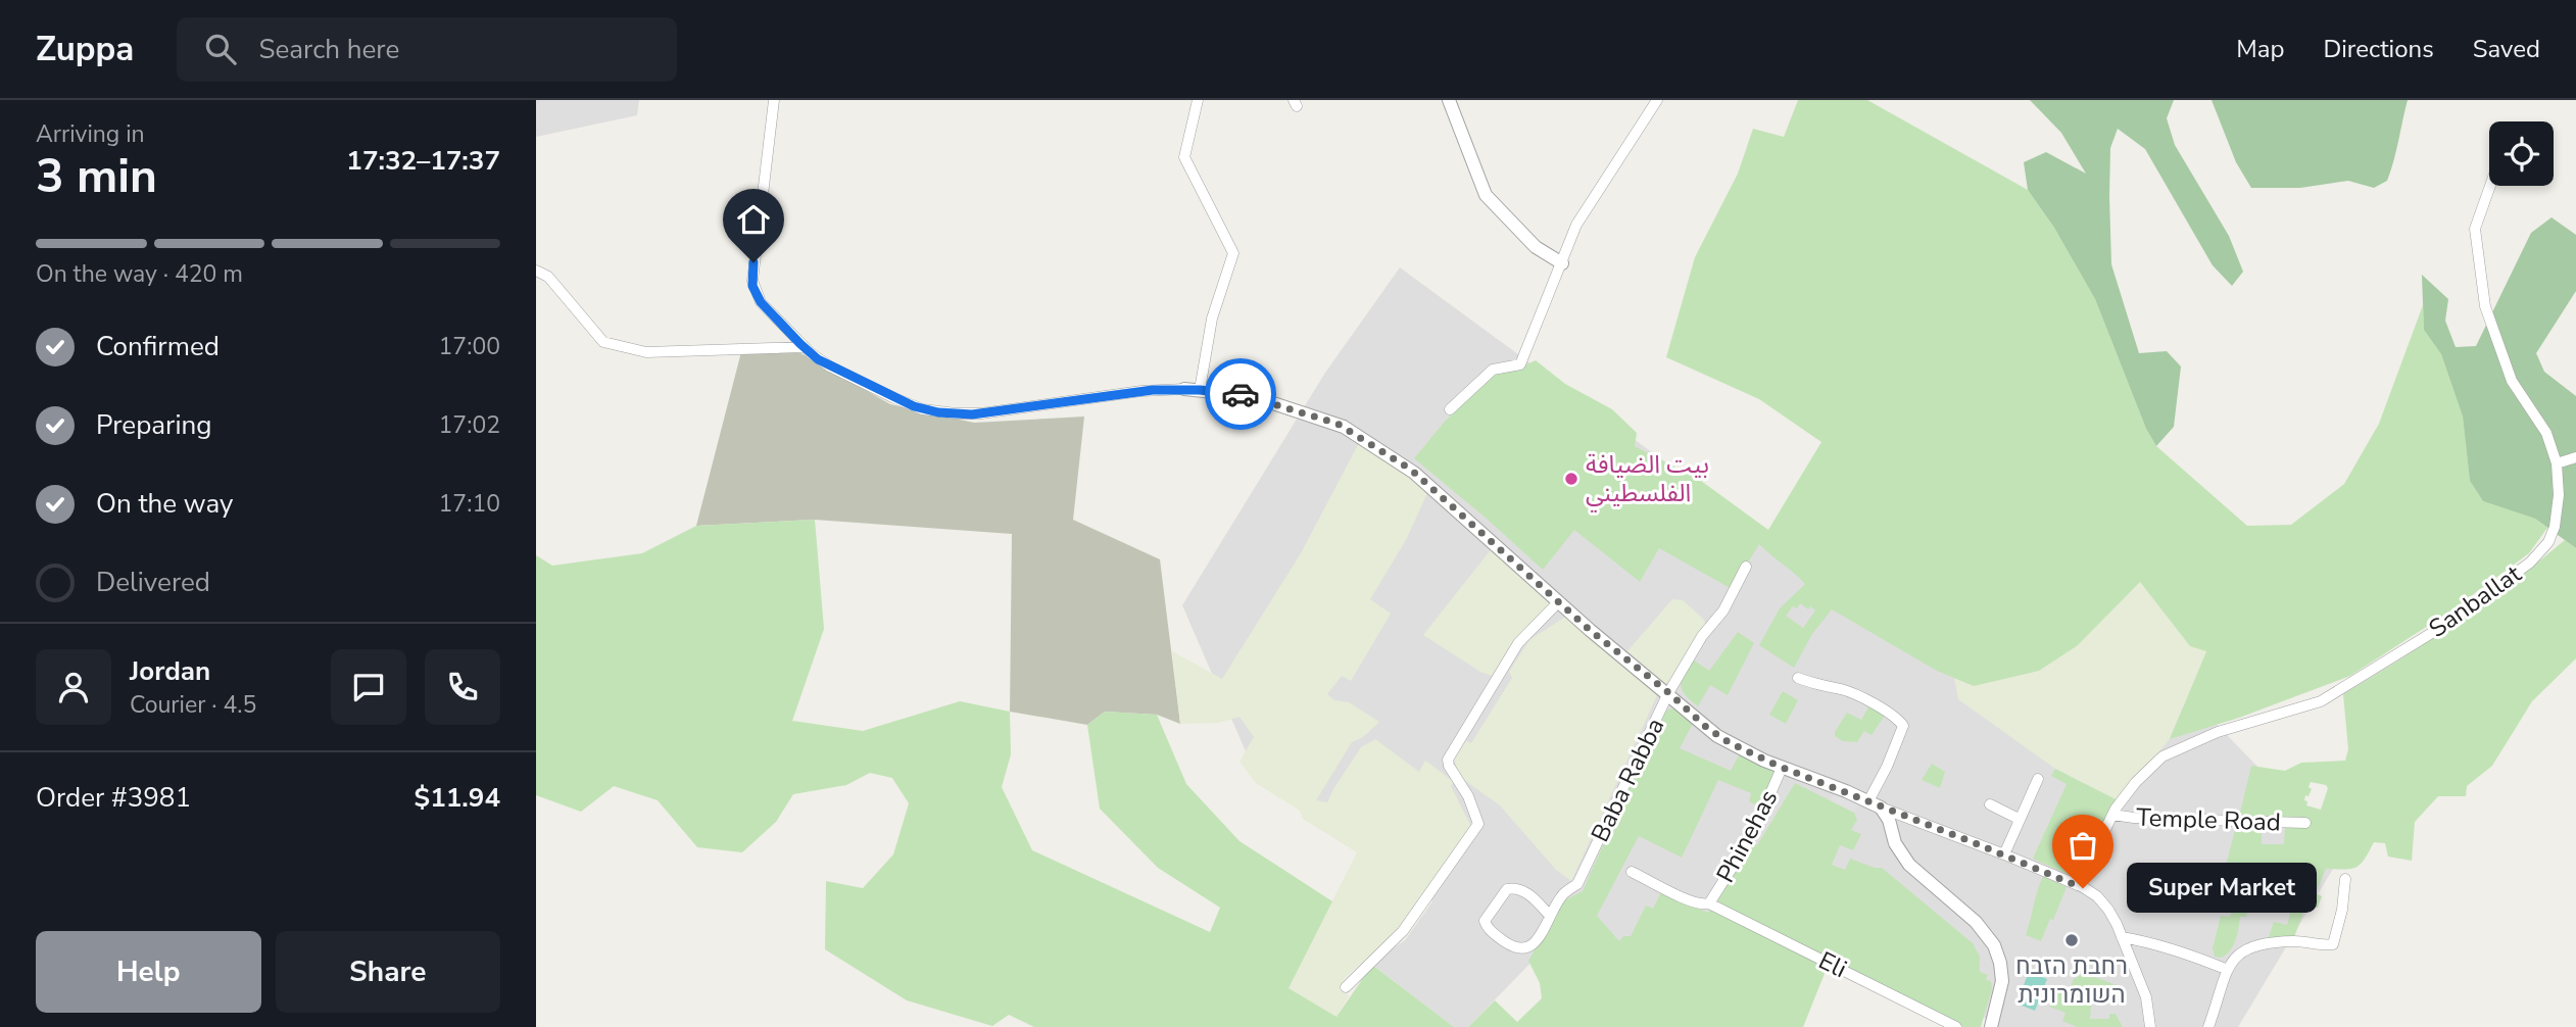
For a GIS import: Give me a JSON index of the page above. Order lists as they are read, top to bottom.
{
  "streets": {
    "street": [
      "Sanballat",
      "Baba Rabba",
      "Temple Road",
      "Phinehas",
      "Eli"
    ]
  },
  "crossings": [
    ["Sanballat", "Temple Road"],
    ["Phinehas", "Eli"]
  ],
  "places": ["بيت الضيافة الفلسطيني", "Super Market", "רחבת הזבח השומרונית"],
  "page": {
    "header": "Zuppa",
    "search": "Search here",
    "nav": ["Map", "Directions", "Saved"],
    "heading": ["3 min", "Arriving in", "17:32–17:37"],
    "panel": [
      "Jordan",
      "Courier · 4.5",
      "Order #3981",
      "$11.94"
    ],
    "bar": "On the way · 420 m",
    "list": [
      ["Confirmed", "17:00"],
      ["Preparing", "17:02"],
      ["On the way", "17:10"],
      "Delivered"
    ],
    "bubble": "Super Market",
    "buttons": ["Help", "Share"]
  }
}
